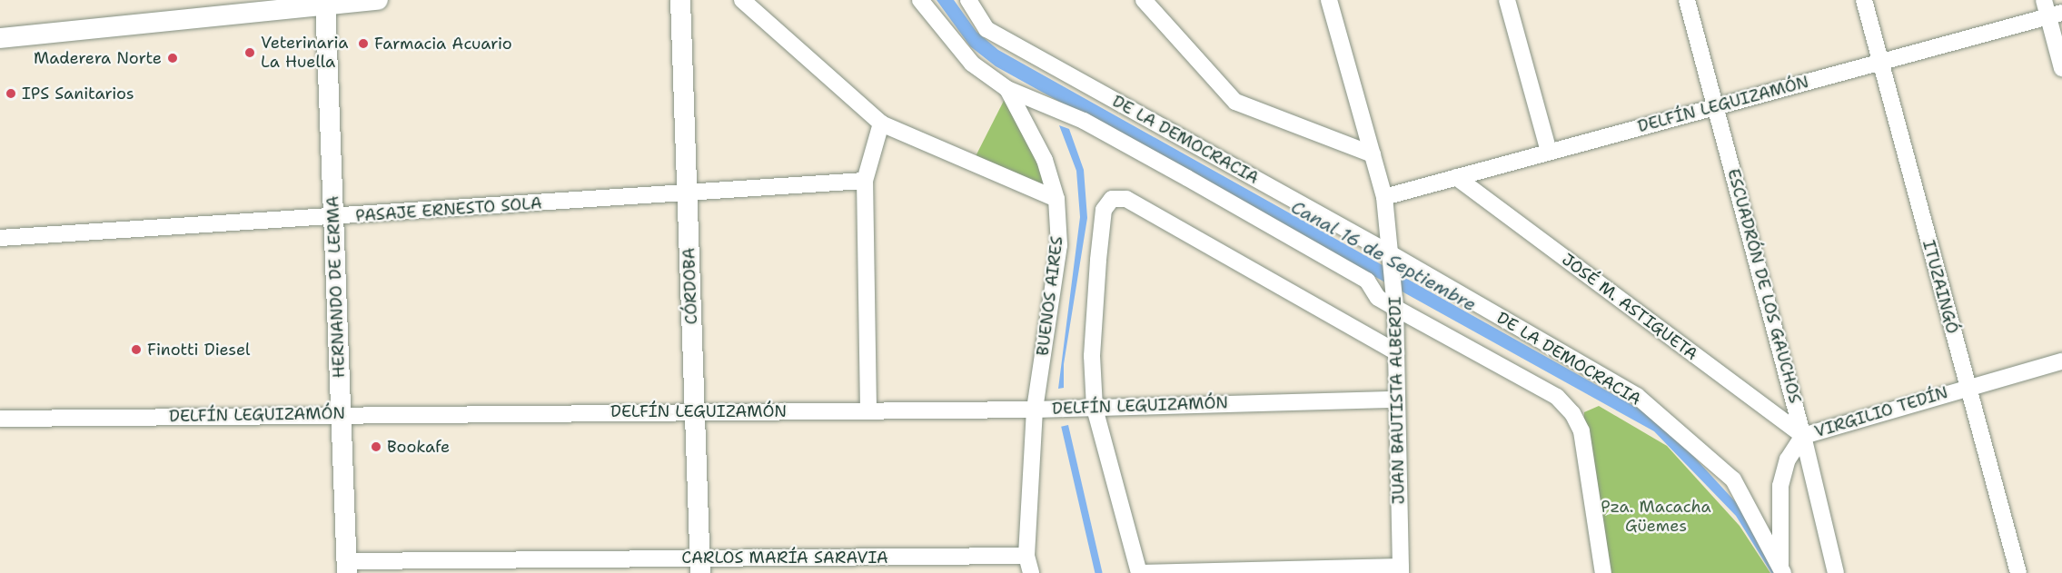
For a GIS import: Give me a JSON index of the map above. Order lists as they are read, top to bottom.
{
  "streets": {
    "main road": ["CÓRDOBA", "HERNANDO DE LERMA"],
    "street": [
      "DELFÍN LEGUIZAMÓN",
      "DE LA DEMOCRACIA",
      "PASAJE ERNESTO SOLA",
      "ESCUADRÓN DE LOS GAUCHOS",
      "ITUZAINGÓ",
      "BUENOS AIRES",
      "JOSÉ M. ASTIGUETA",
      "JUAN BAUTISTA ALBERDI",
      "VIRGILIO TEDÍN",
      "CARLOS MARÍA SARAVIA"
    ]
  },
  "crossings": [
    ["DELFÍN LEGUIZAMÓN", "CÓRDOBA"],
    ["DELFÍN LEGUIZAMÓN", "ESCUADRÓN DE LOS GAUCHOS"],
    ["DELFÍN LEGUIZAMÓN", "HERNANDO DE LERMA"],
    ["DELFÍN LEGUIZAMÓN", "ITUZAINGÓ"],
    ["DELFÍN LEGUIZAMÓN", "BUENOS AIRES"],
    ["DELFÍN LEGUIZAMÓN", "JOSÉ M. ASTIGUETA"],
    ["DELFÍN LEGUIZAMÓN", "JUAN BAUTISTA ALBERDI"],
    ["DE LA DEMOCRACIA", "BUENOS AIRES"],
    ["DE LA DEMOCRACIA", "JUAN BAUTISTA ALBERDI"],
    ["DE LA DEMOCRACIA", "VIRGILIO TEDÍN"],
    ["PASAJE ERNESTO SOLA", "CÓRDOBA"],
    ["PASAJE ERNESTO SOLA", "HERNANDO DE LERMA"],
    ["CÓRDOBA", "CARLOS MARÍA SARAVIA"],
    ["ESCUADRÓN DE LOS GAUCHOS", "JOSÉ M. ASTIGUETA"],
    ["ESCUADRÓN DE LOS GAUCHOS", "VIRGILIO TEDÍN"],
    ["HERNANDO DE LERMA", "CARLOS MARÍA SARAVIA"],
    ["ITUZAINGÓ", "VIRGILIO TEDÍN"],
    ["BUENOS AIRES", "CARLOS MARÍA SARAVIA"],
    ["JOSÉ M. ASTIGUETA", "VIRGILIO TEDÍN"]
  ],
  "water": ["Canal 16 de Septiembre"],
  "parks": ["Pza. Macacha Güemes"],
  "places": [
    "Farmacia Acuario",
    "Veterinaria La Huella",
    "Maderera Norte",
    "IPS Sanitarios",
    "Finotti Diesel",
    "Bookafe"
  ]
}
